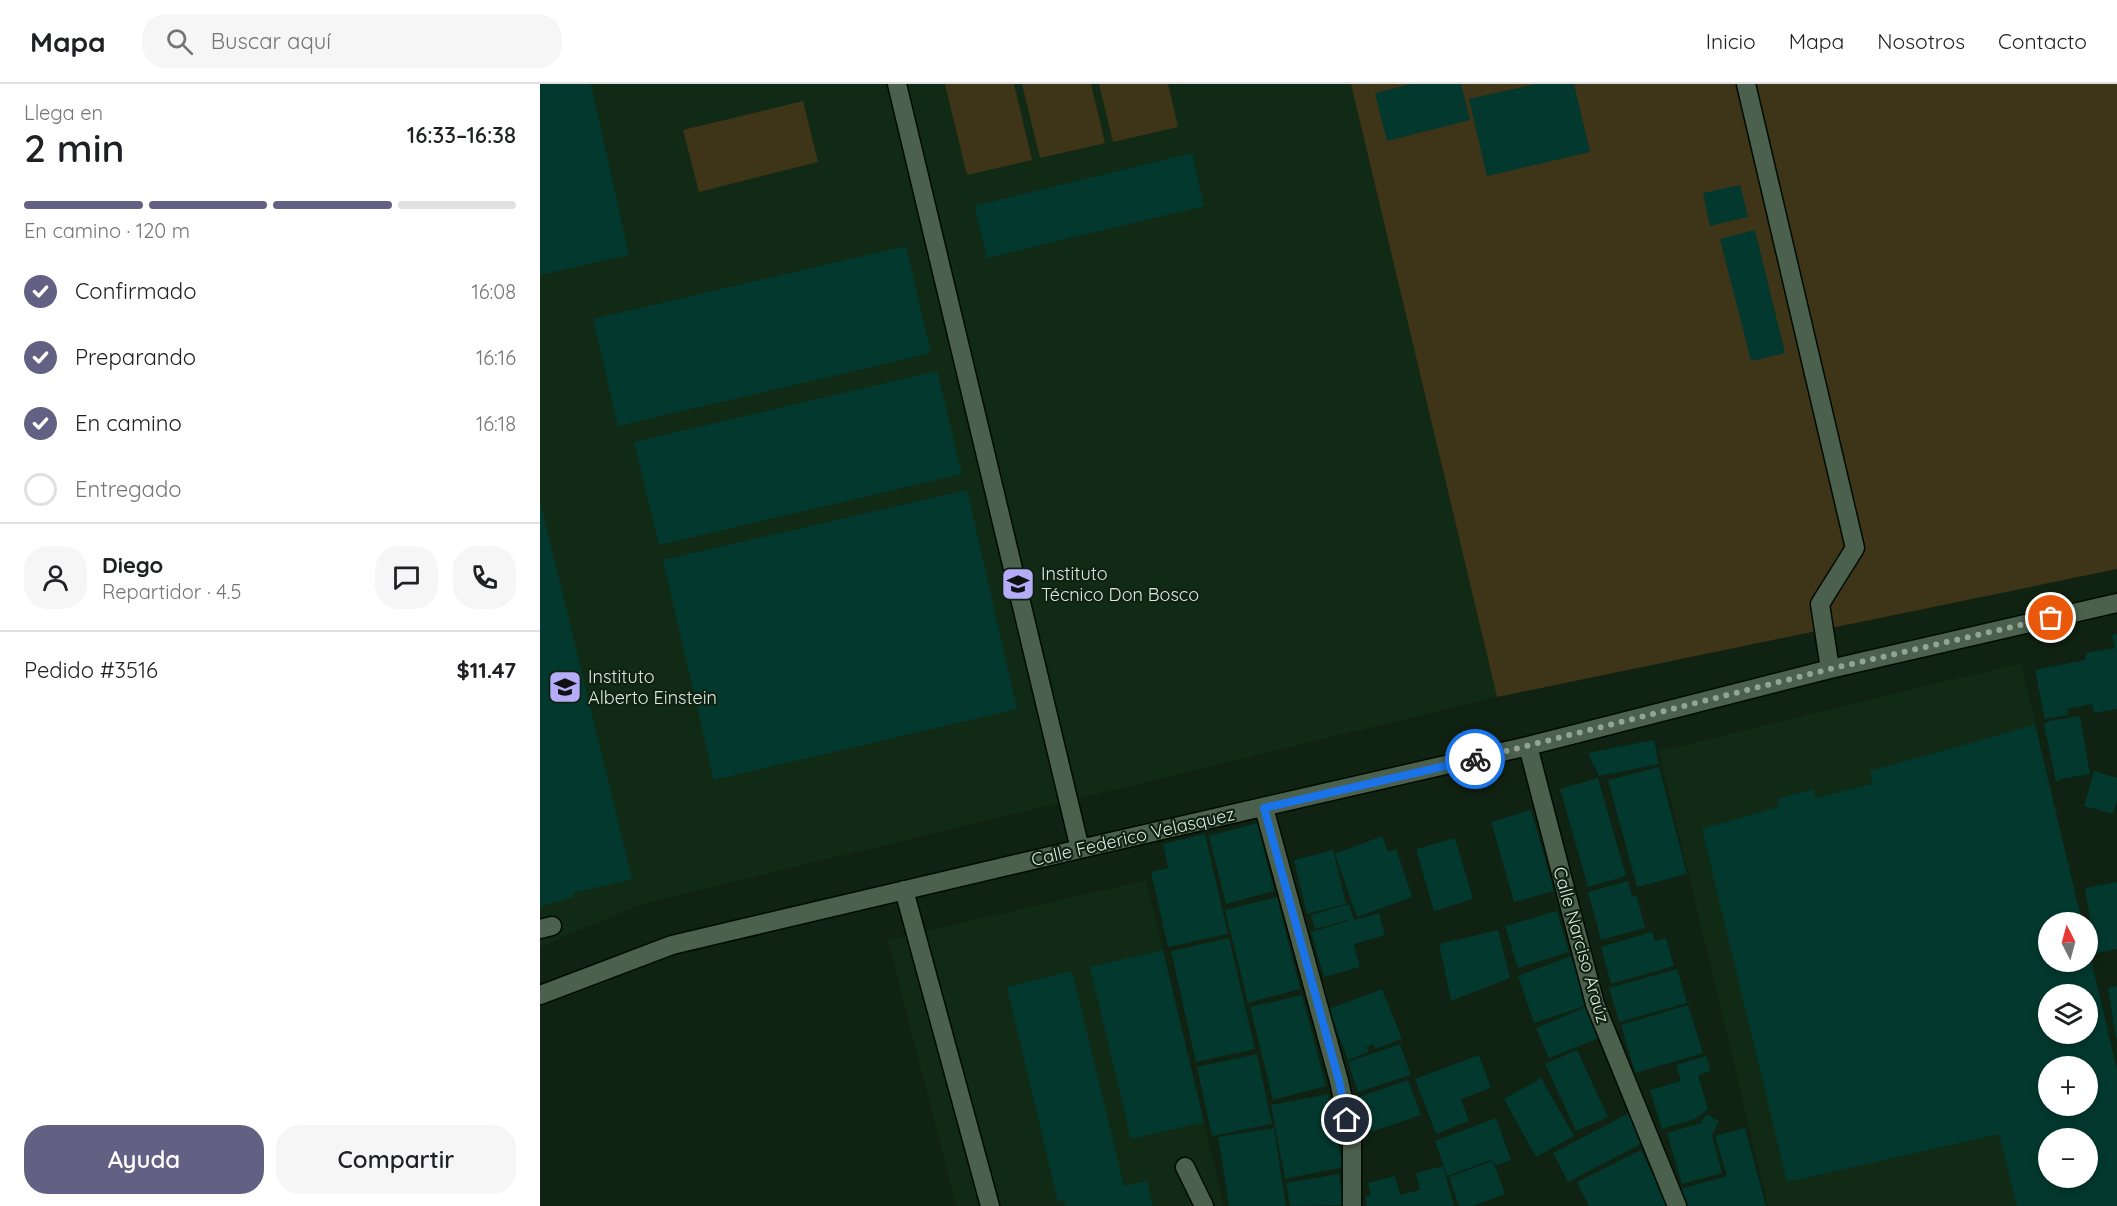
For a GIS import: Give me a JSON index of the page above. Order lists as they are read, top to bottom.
{
  "streets": {
    "street": ["Calle Federico Velasquez", "Calle Narciso Araúz"]
  },
  "crossings": [
    ["Calle Federico Velasquez", "Calle Narciso Araúz"]
  ],
  "places": {
    "school or university": ["Instituto Técnico Don Bosco", "Instituto Alberto Einstein"]
  },
  "north": "top",
  "page": {
    "header": "Mapa",
    "search": "Buscar aquí",
    "nav": [
      "Inicio",
      "Mapa",
      "Nosotros",
      "Contacto"
    ],
    "heading": ["2 min", "Llega en", "16:33–16:38"],
    "panel": [
      "Diego",
      "Repartidor · 4.5",
      "Pedido #3516",
      "$11.47"
    ],
    "bar": "En camino · 120 m",
    "list": [
      ["Confirmado", "16:08"],
      ["Preparando", "16:16"],
      ["En camino", "16:18"],
      "Entregado"
    ],
    "map_buttons": ["+", "−"],
    "buttons": ["Ayuda", "Compartir"]
  }
}
